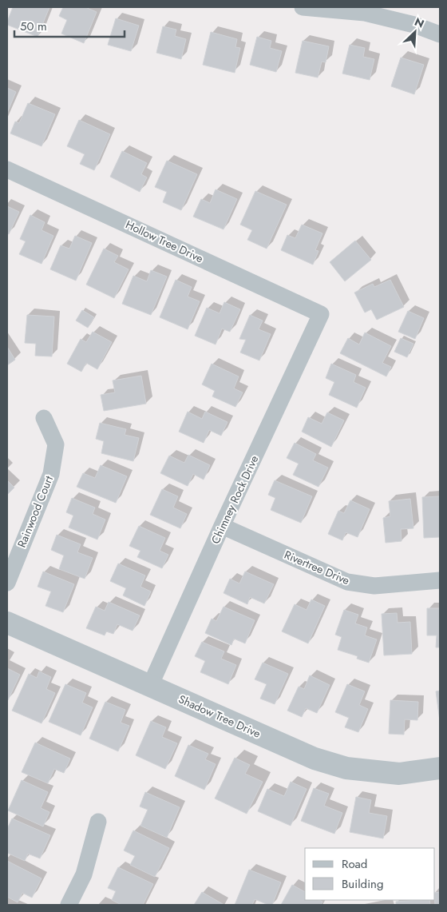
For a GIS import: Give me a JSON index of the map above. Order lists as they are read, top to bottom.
{
  "streets": {
    "street": [
      "Hollow Tree Drive",
      "Chimney Rock Drive",
      "Rainwood Court",
      "Rivertree Drive",
      "Shadow Tree Drive"
    ]
  },
  "crossings": [
    ["Hollow Tree Drive", "Chimney Rock Drive"],
    ["Chimney Rock Drive", "Rivertree Drive"],
    ["Chimney Rock Drive", "Shadow Tree Drive"]
  ],
  "legend": ["Road", "Building"],
  "scale_bar": "50 m",
  "north": "top right"
}
